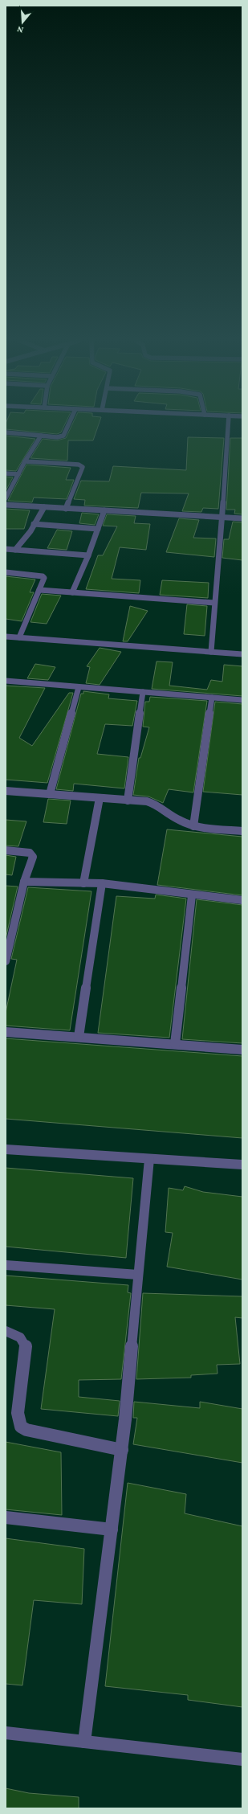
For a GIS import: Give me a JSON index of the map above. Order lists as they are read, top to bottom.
{
  "north": "bottom"
}
